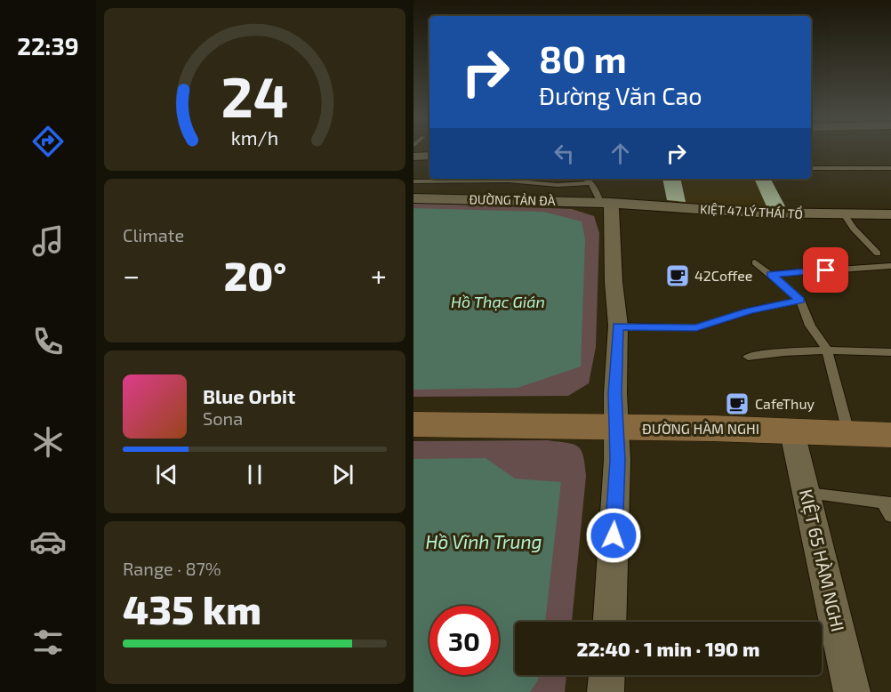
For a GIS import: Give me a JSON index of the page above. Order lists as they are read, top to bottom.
{
  "streets": {
    "main road": ["ĐƯỜNG HÀM NGHI"],
    "street": ["ĐƯỜNG TẢN ĐÀ", "KIỆT 47 LÝ THÁI TỔ", "KIỆT 65 HÀM NGHI"]
  },
  "crossings": [
    ["ĐƯỜNG TẢN ĐÀ", "KIỆT 47 LÝ THÁI TỔ"],
    ["ĐƯỜNG HÀM NGHI", "KIỆT 65 HÀM NGHI"]
  ],
  "water": ["Hồ Thạc Gián", "Hồ Vĩnh Trung"],
  "places": {
    "cafe": ["42Coffee", "CafeThuy"]
  },
  "page": {
    "tabs": "22:39",
    "turn": ["80 m", "Đường Văn Cao"],
    "tile": [
      "Climate",
      ["Range · 87%", "435 km"]
    ],
    "heat": ["−", "20°", "+"],
    "song": ["Blue Orbit", "Sona"],
    "limit": "30",
    "trip": "22:40 · 1 min · 190 m",
    "gauge": ["24", "km/h"]
  }
}
